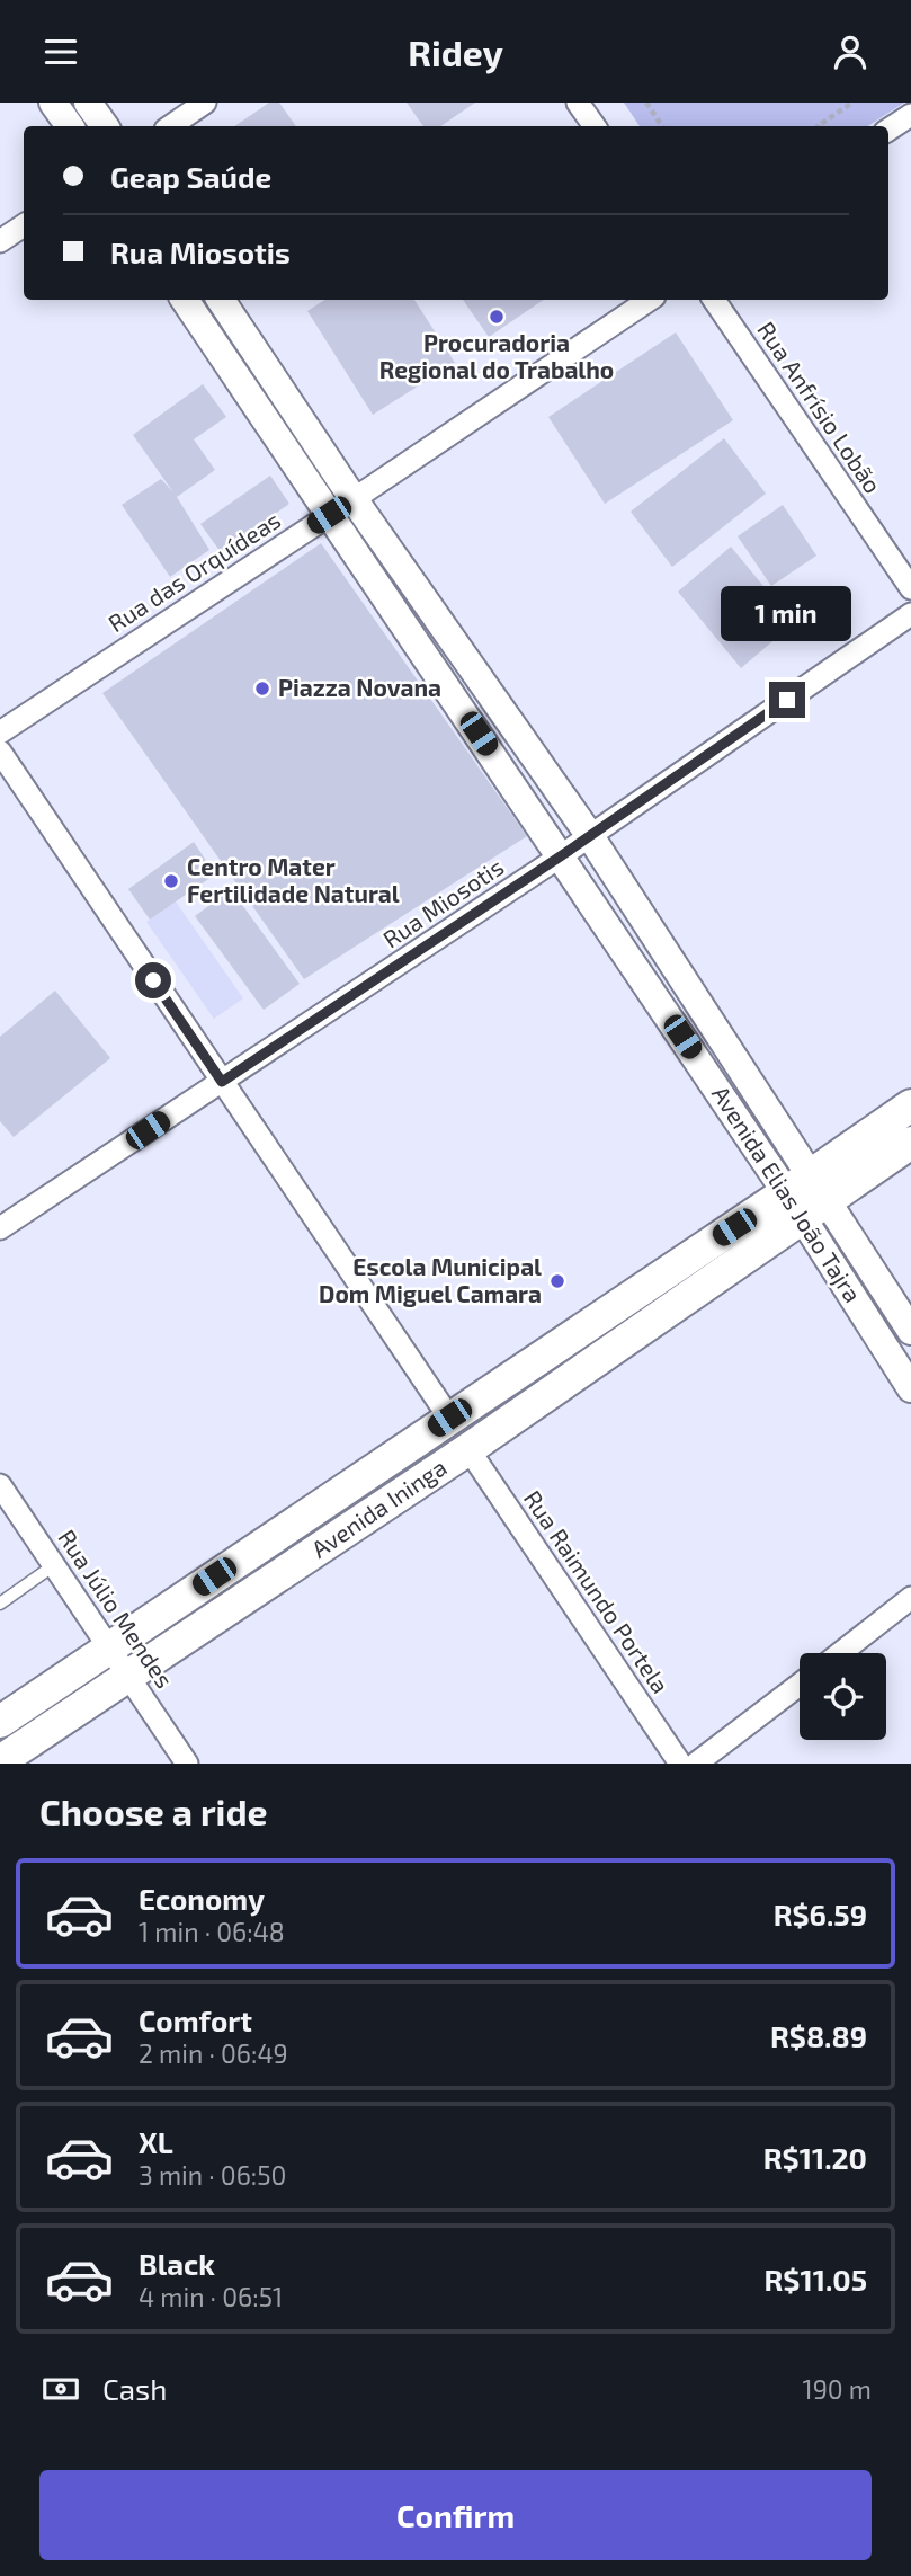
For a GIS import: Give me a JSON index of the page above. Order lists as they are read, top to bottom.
{
  "streets": {
    "main road": ["Avenida Ininga"],
    "street": [
      "Rua Anfrísio Lobão",
      "Rua das Orquídeas",
      "Rua Miosotis",
      "Avenida Elias João Tajra",
      "Rua Raimundo Portela",
      "Rua Júlio Mendes"
    ]
  },
  "crossings": [
    ["Rua das Orquídeas", "Avenida Elias João Tajra"],
    ["Rua Miosotis", "Avenida Elias João Tajra"],
    ["Avenida Elias João Tajra", "Avenida Ininga"],
    ["Avenida Ininga", "Rua Raimundo Portela"],
    ["Avenida Ininga", "Rua Júlio Mendes"]
  ],
  "places": [
    "Procuradoria Regional do Trabalho",
    "Piazza Novana",
    "Centro Mater Fertilidade Natural",
    "Escola Municipal Dom Miguel Camara"
  ],
  "page": {
    "header": "Ridey",
    "banner": ["Geap Saúde", "Rua Miosotis"],
    "bubble": "1 min",
    "heading": "Choose a ride",
    "list": [
      {
        "name": "Economy",
        "note": "1 min · 06:48",
        "value": "R$6.59"
      },
      {
        "name": "Comfort",
        "note": "2 min · 06:49",
        "value": "R$8.89"
      },
      {
        "name": "XL",
        "note": "3 min · 06:50",
        "value": "R$11.20"
      },
      {
        "name": "Black",
        "note": "4 min · 06:51",
        "value": "R$11.05"
      }
    ],
    "pay": ["Cash", "190 m"],
    "buttons": "Confirm"
  }
}
